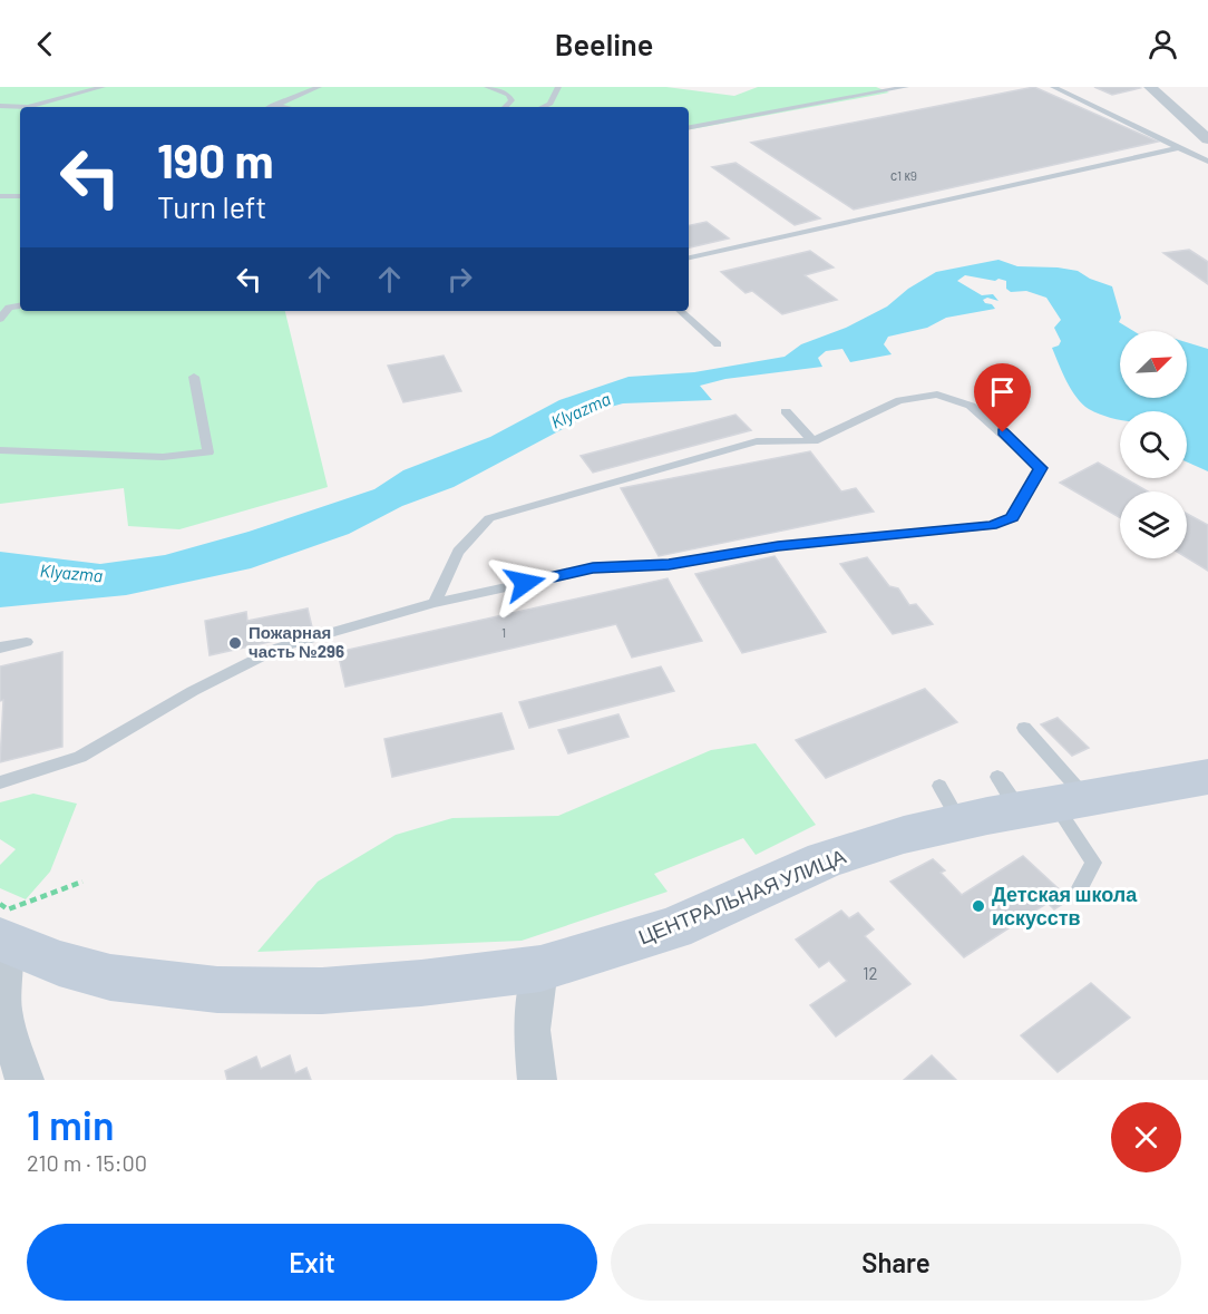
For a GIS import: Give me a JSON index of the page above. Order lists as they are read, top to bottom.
{
  "streets": {
    "street": ["ЦЕНТРАЛЬНАЯ УЛИЦА"]
  },
  "water": ["Klyazma"],
  "places": ["Пожарная часть №296", "Детская школа искусств"],
  "house_numbers": ["с1 к9", "1", "12"],
  "north": "top right",
  "page": {
    "header": "Beeline",
    "turn": ["190 m", "Turn left"],
    "heading": ["1 min", "210 m · 15:00"],
    "buttons": ["Exit", "Share"]
  }
}
